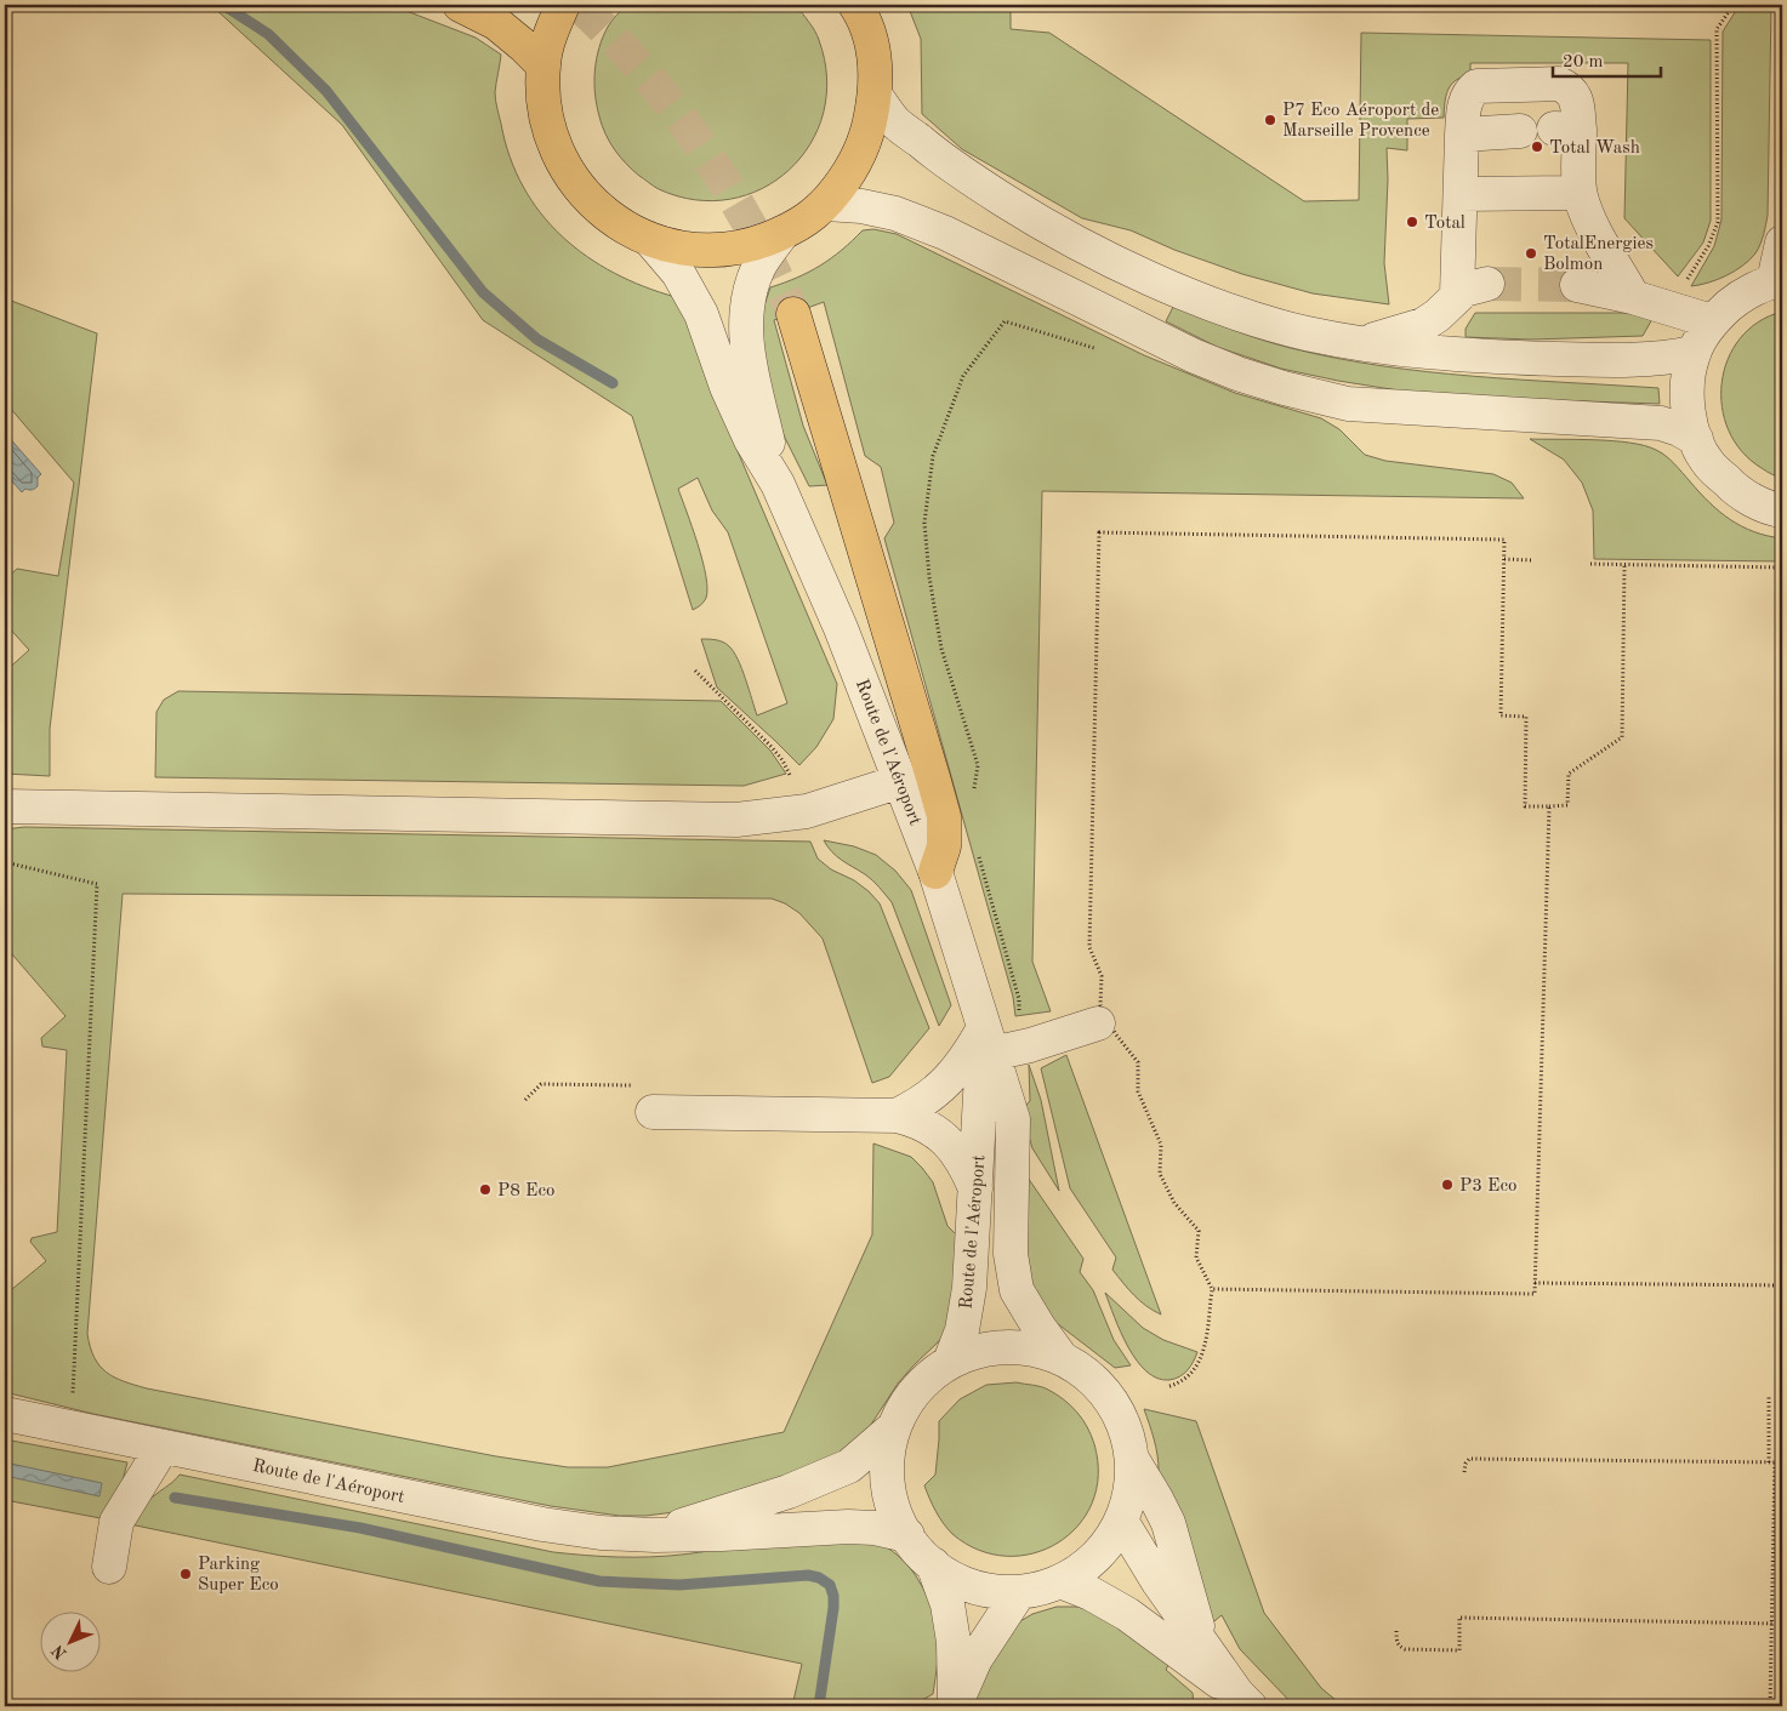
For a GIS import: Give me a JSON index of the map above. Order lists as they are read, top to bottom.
{
  "streets": {
    "main road": ["Route de l'Aéroport"]
  },
  "places": [
    "P7 Eco Aéroport de Marseille Provence",
    "Total Wash",
    "Total",
    "TotalEnergies Bolmon",
    "P3 Eco",
    "P8 Eco",
    "Parking Super Eco"
  ],
  "scale_bar": "20 m",
  "north": "bottom left"
}
